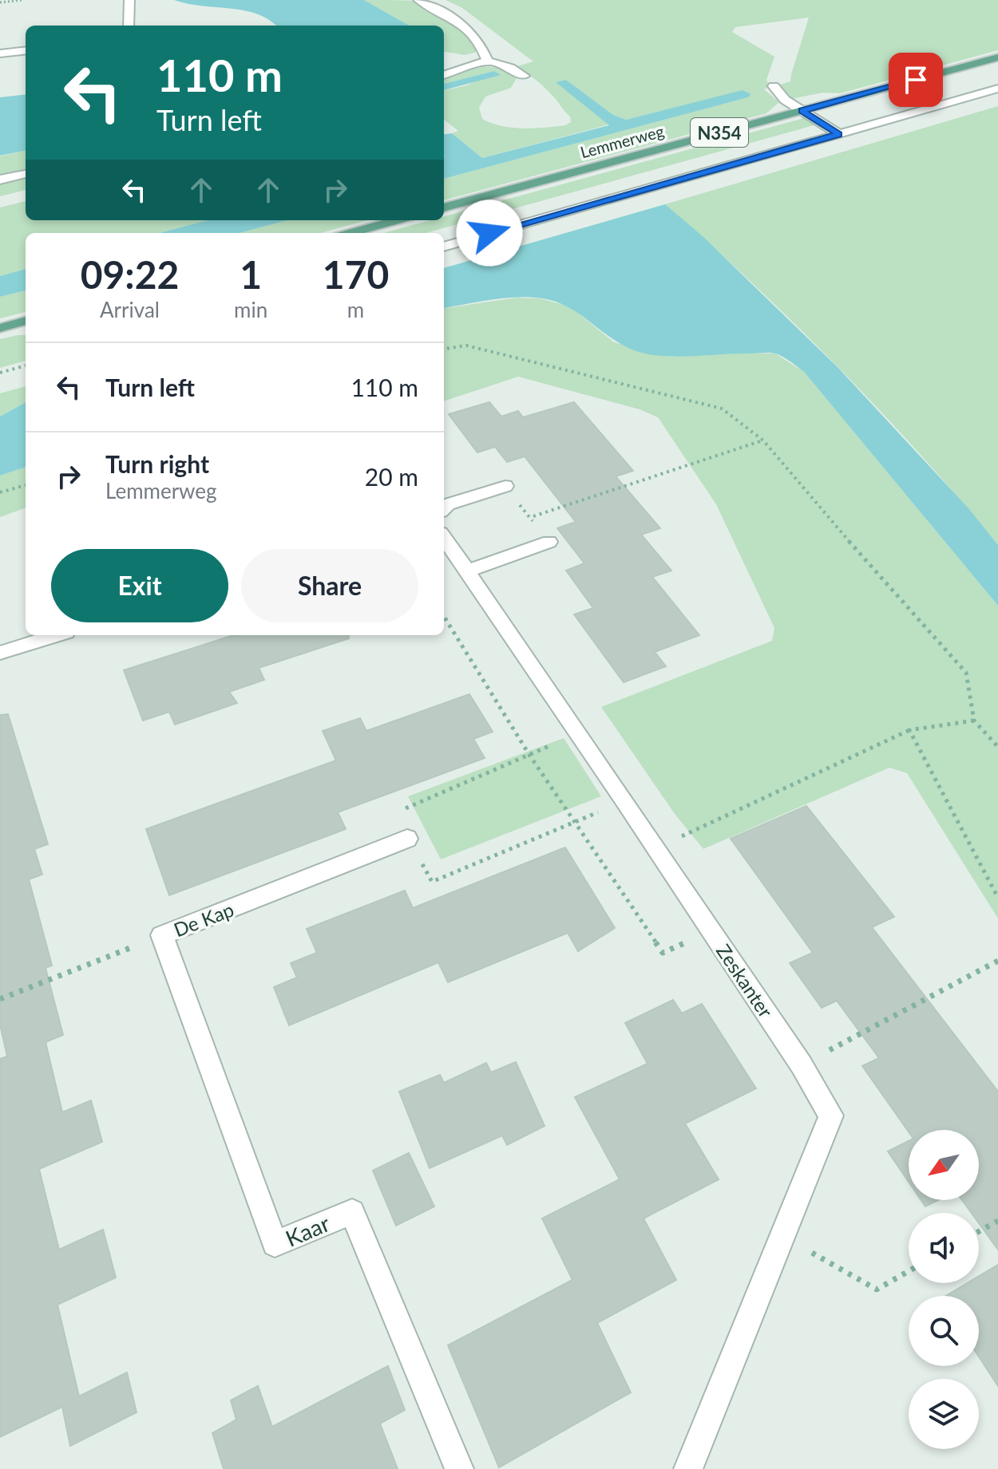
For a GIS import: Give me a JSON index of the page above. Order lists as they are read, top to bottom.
{
  "streets": {
    "main road": ["N354", "Lemmerweg"],
    "street": ["De Kap", "Zeskanter", "Kaar"]
  },
  "crossings": [
    ["De Kap", "Kaar"]
  ],
  "north": "bottom left",
  "page": {
    "turn": ["110 m", "Turn left"],
    "eta": [
      "09:22",
      "Arrival",
      "1",
      "min",
      "170",
      "m"
    ],
    "list": [
      {
        "name": "Turn left",
        "value": "110 m"
      },
      {
        "name": "Turn right",
        "note": "Lemmerweg",
        "value": "20 m"
      }
    ],
    "buttons": ["Exit", "Share"]
  }
}
